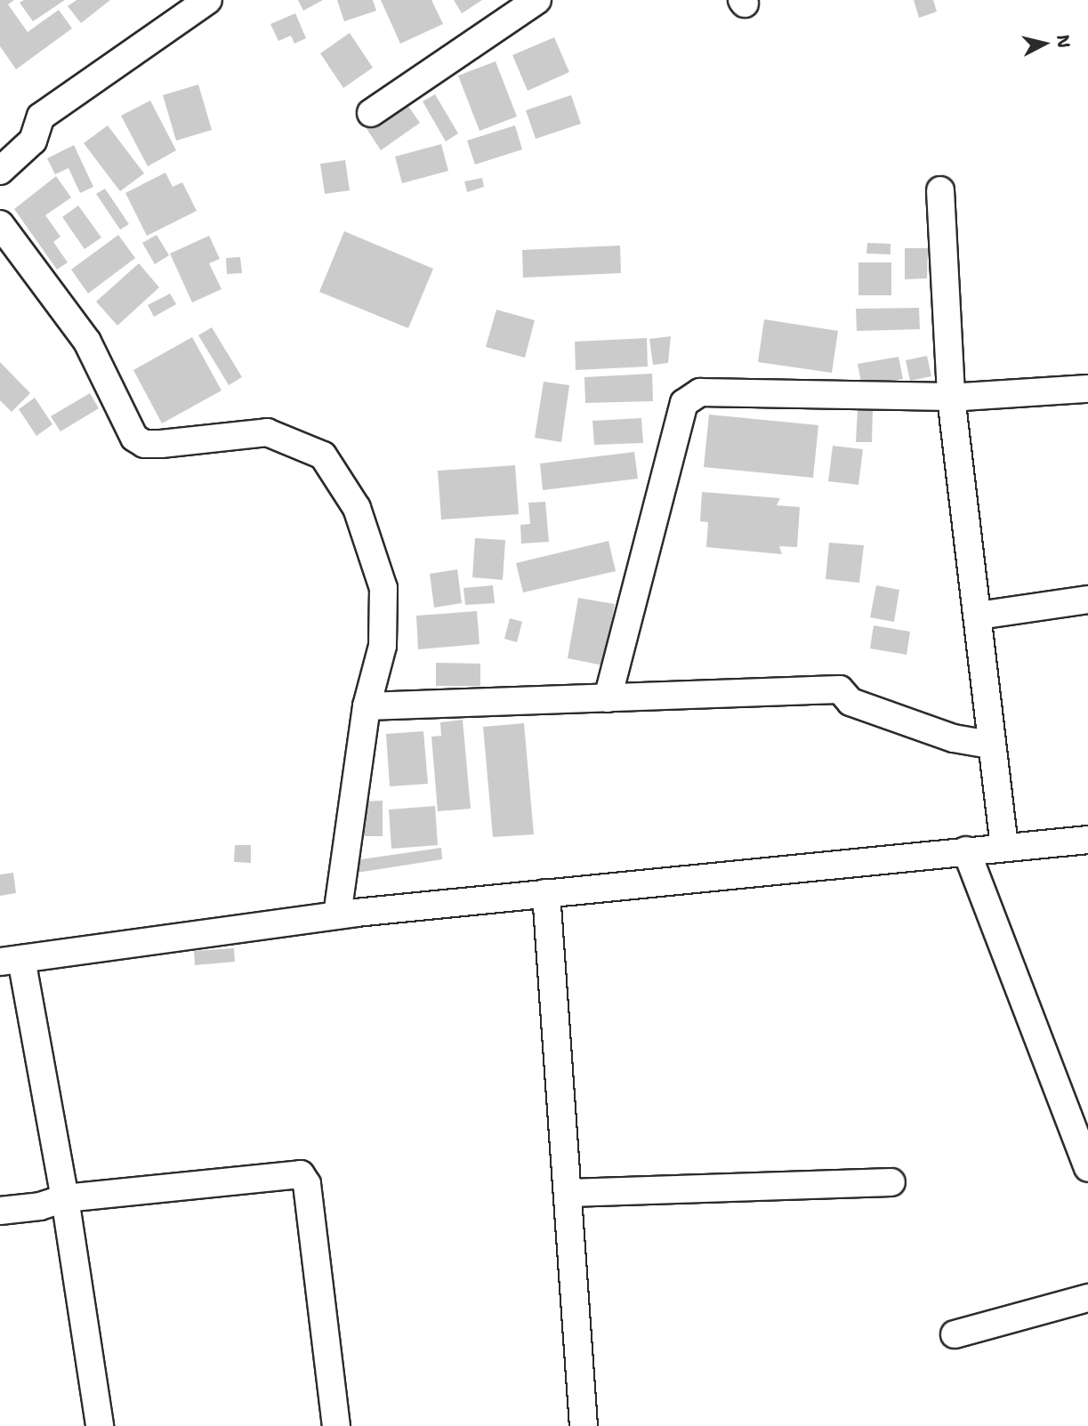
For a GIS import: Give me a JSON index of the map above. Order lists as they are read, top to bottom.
{
  "north": "right"
}
